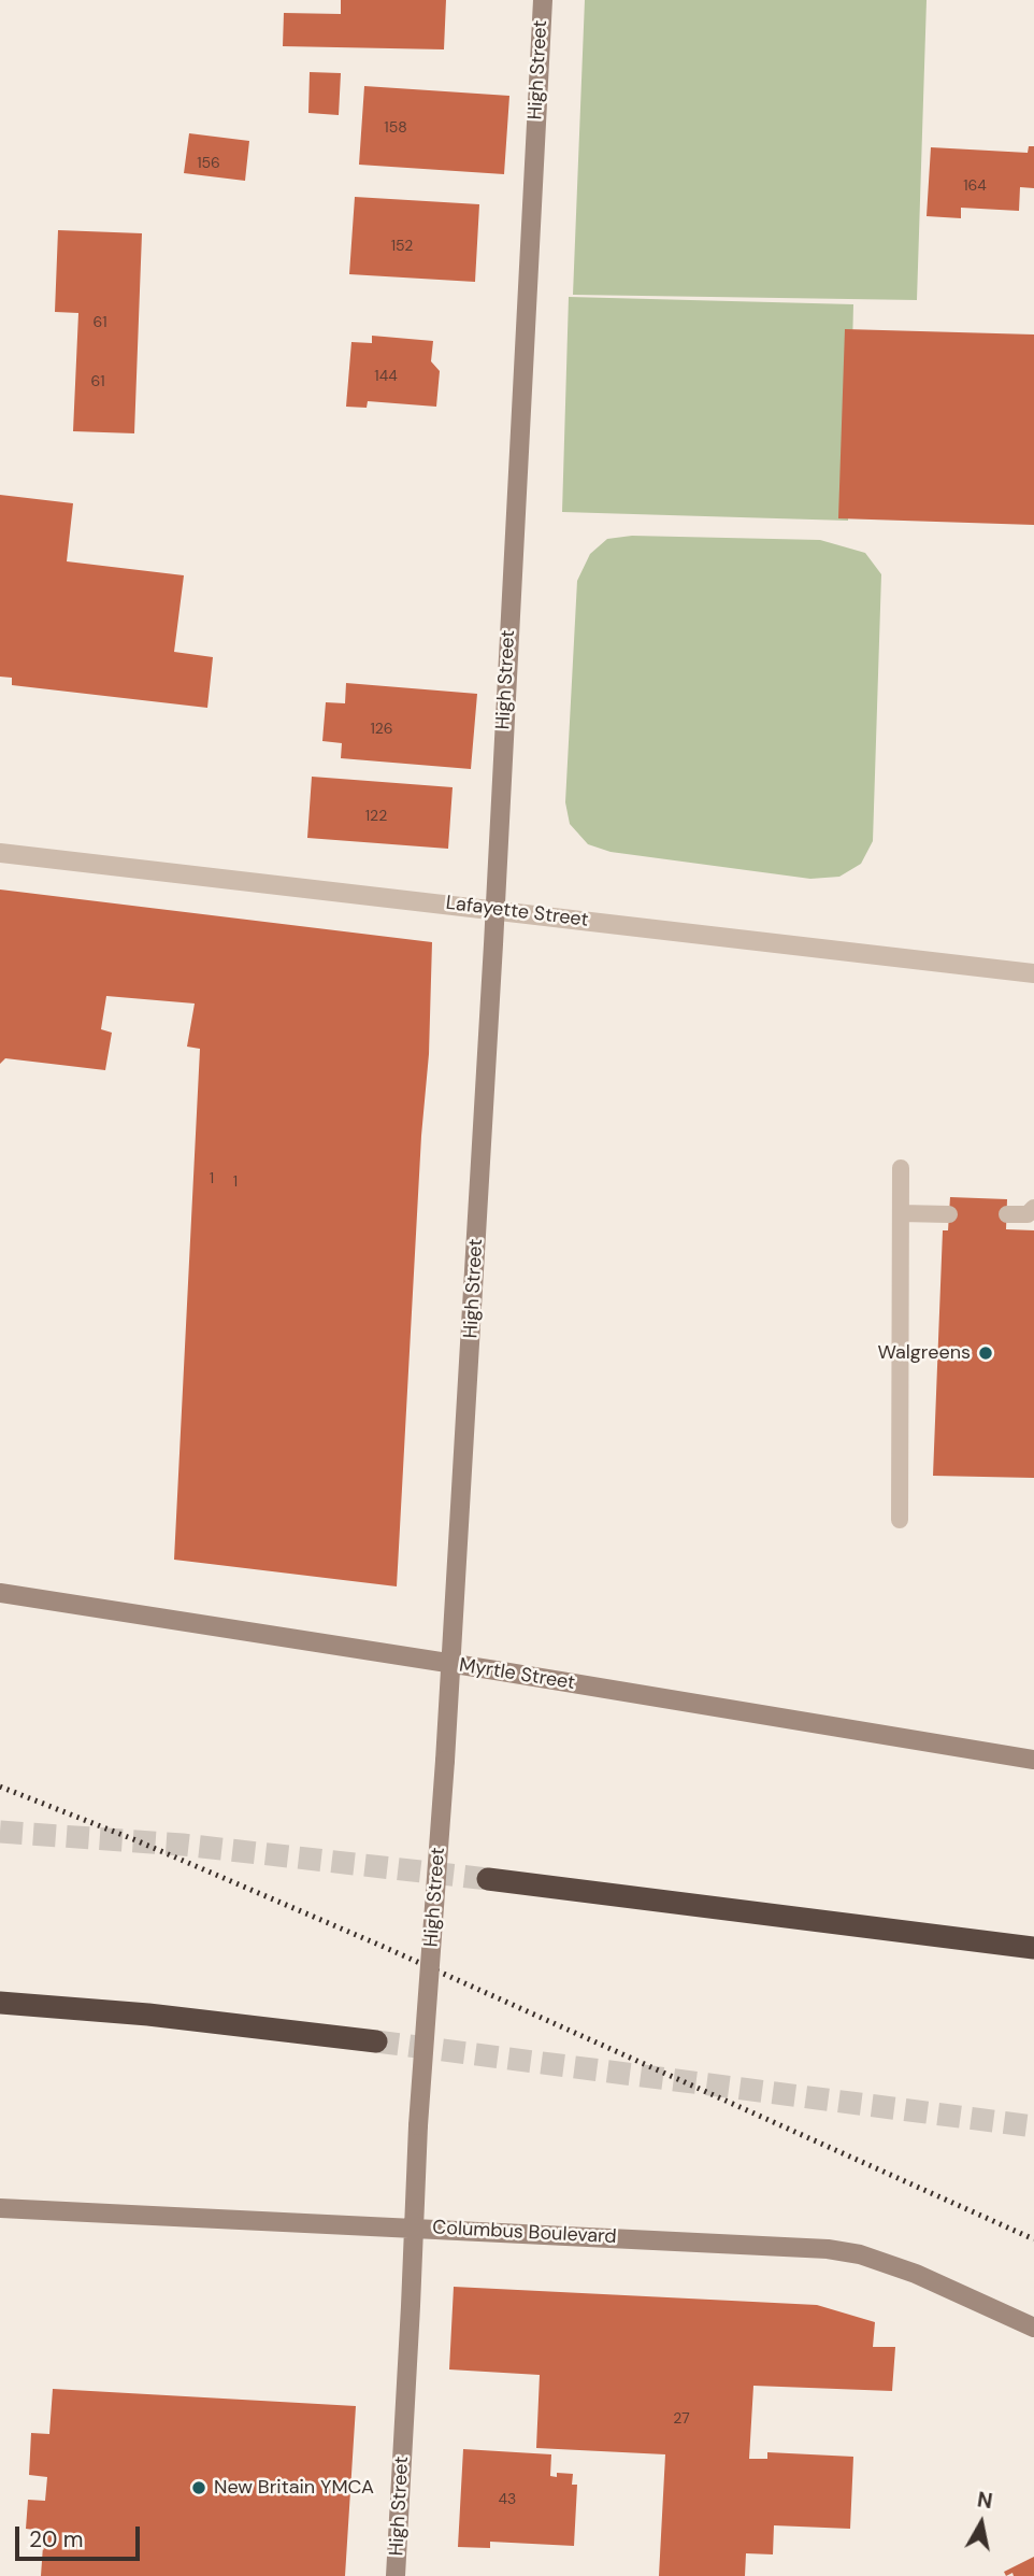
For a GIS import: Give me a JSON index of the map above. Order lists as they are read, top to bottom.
{
  "streets": {
    "street": [
      "High Street",
      "Lafayette Street",
      "Myrtle Street",
      "Columbus Boulevard"
    ]
  },
  "crossings": [
    ["High Street", "Lafayette Street"],
    ["High Street", "Myrtle Street"],
    ["High Street", "Columbus Boulevard"]
  ],
  "places": ["Walgreens", "New Britain YMCA"],
  "house_numbers": [
    "158",
    "156",
    "164",
    "152",
    "61",
    "144",
    "61",
    "126",
    "122",
    "1",
    "1",
    "27",
    "43"
  ],
  "scale_bar": "20 m",
  "north": "top"
}
